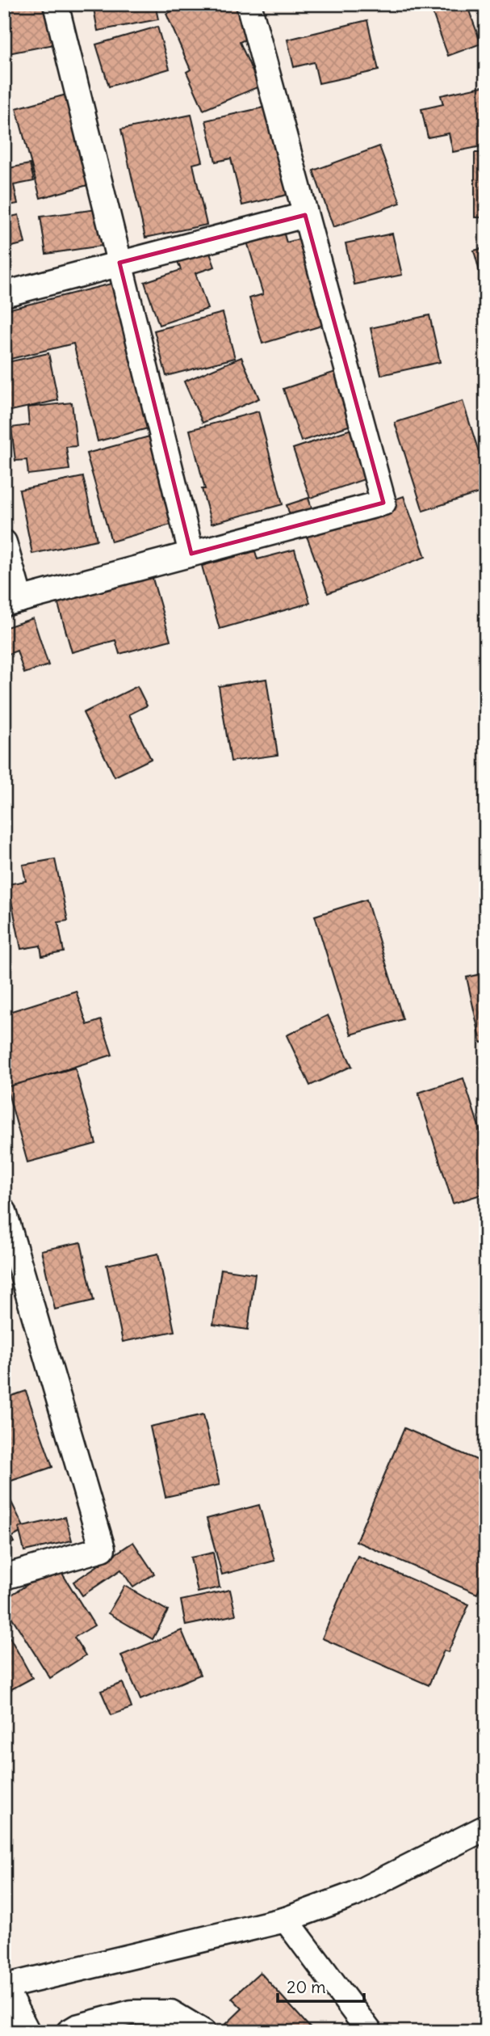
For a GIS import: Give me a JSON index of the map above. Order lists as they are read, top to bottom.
{
  "scale_bar": "20 m"
}
